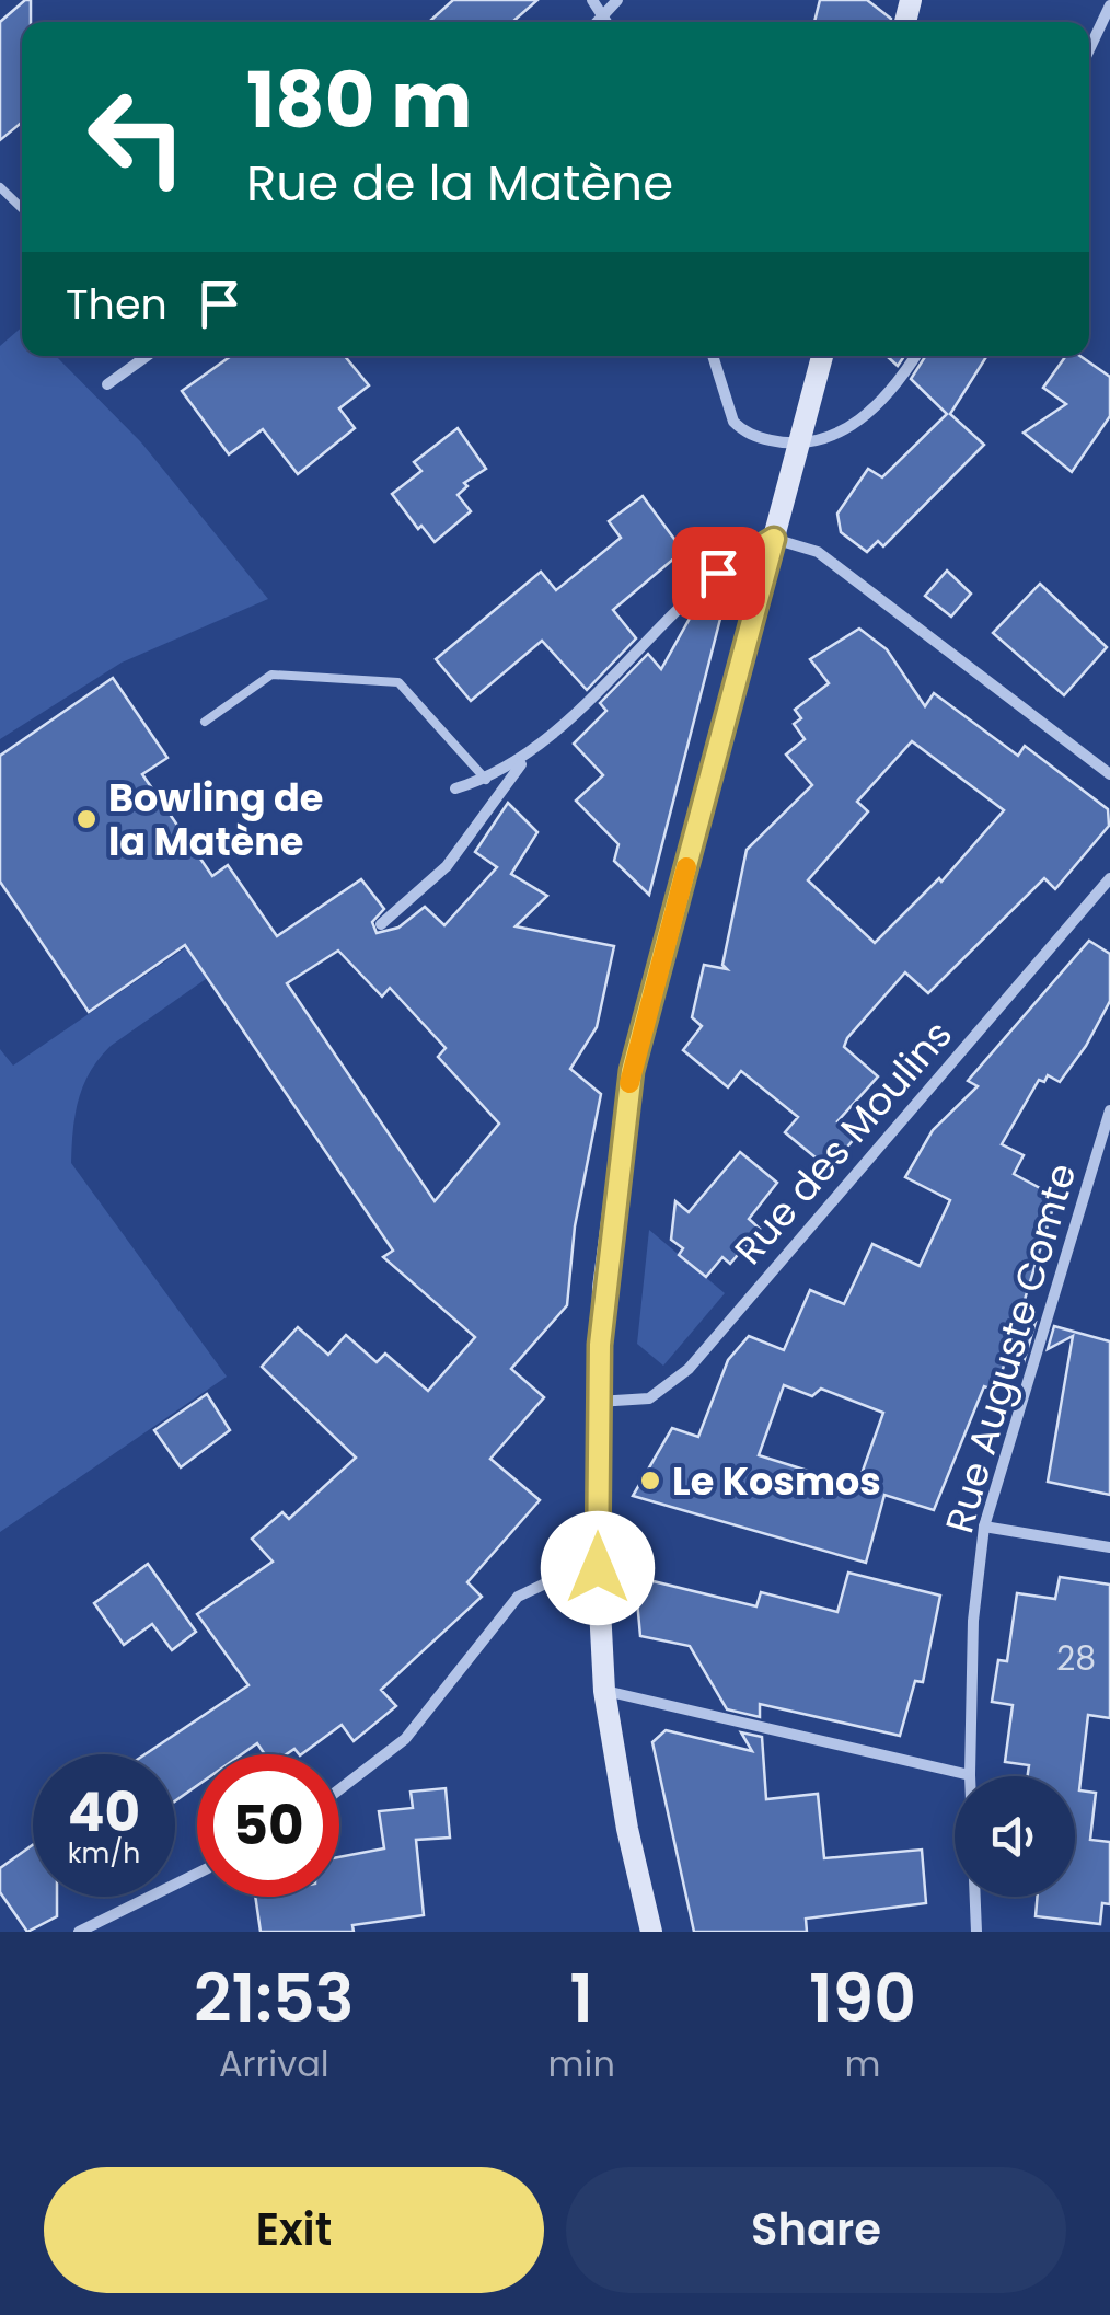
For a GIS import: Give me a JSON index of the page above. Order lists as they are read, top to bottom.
{
  "streets": {
    "street": ["Rue des Moulins", "Rue Auguste Comte"]
  },
  "places": ["Bowling de la Matène", "Le Kosmos"],
  "house_numbers": ["28"],
  "page": {
    "turn": ["180 m", "Rue de la Matène"],
    "then": "Then",
    "speed": "40 km/h",
    "limit": "50",
    "eta": [
      "21:53",
      "Arrival",
      "1",
      "min",
      "190",
      "m"
    ],
    "buttons": ["Exit", "Share"]
  }
}
